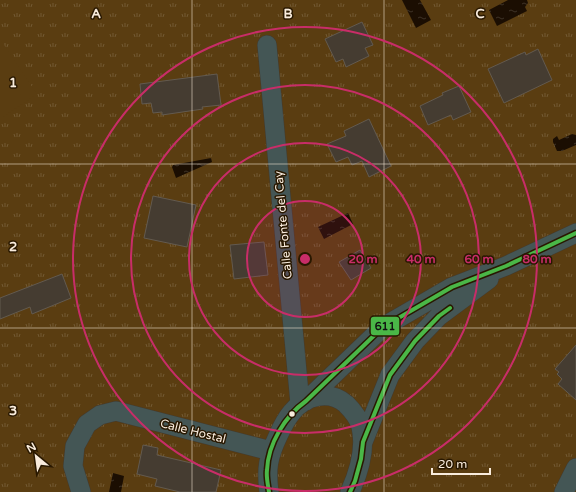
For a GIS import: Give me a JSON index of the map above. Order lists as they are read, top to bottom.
{
  "streets": {
    "street": ["Calle Fonte del Cay", "Calle Hostal"]
  },
  "lines": ["transit line 611"],
  "scale_bar": "20 m",
  "north": "top left",
  "grid": {
    "columns": ["A", "B", "C"],
    "rows": ["1", "2", "3"]
  },
  "rings": [
    "20 m",
    "40 m",
    "60 m",
    "80 m"
  ]
}
